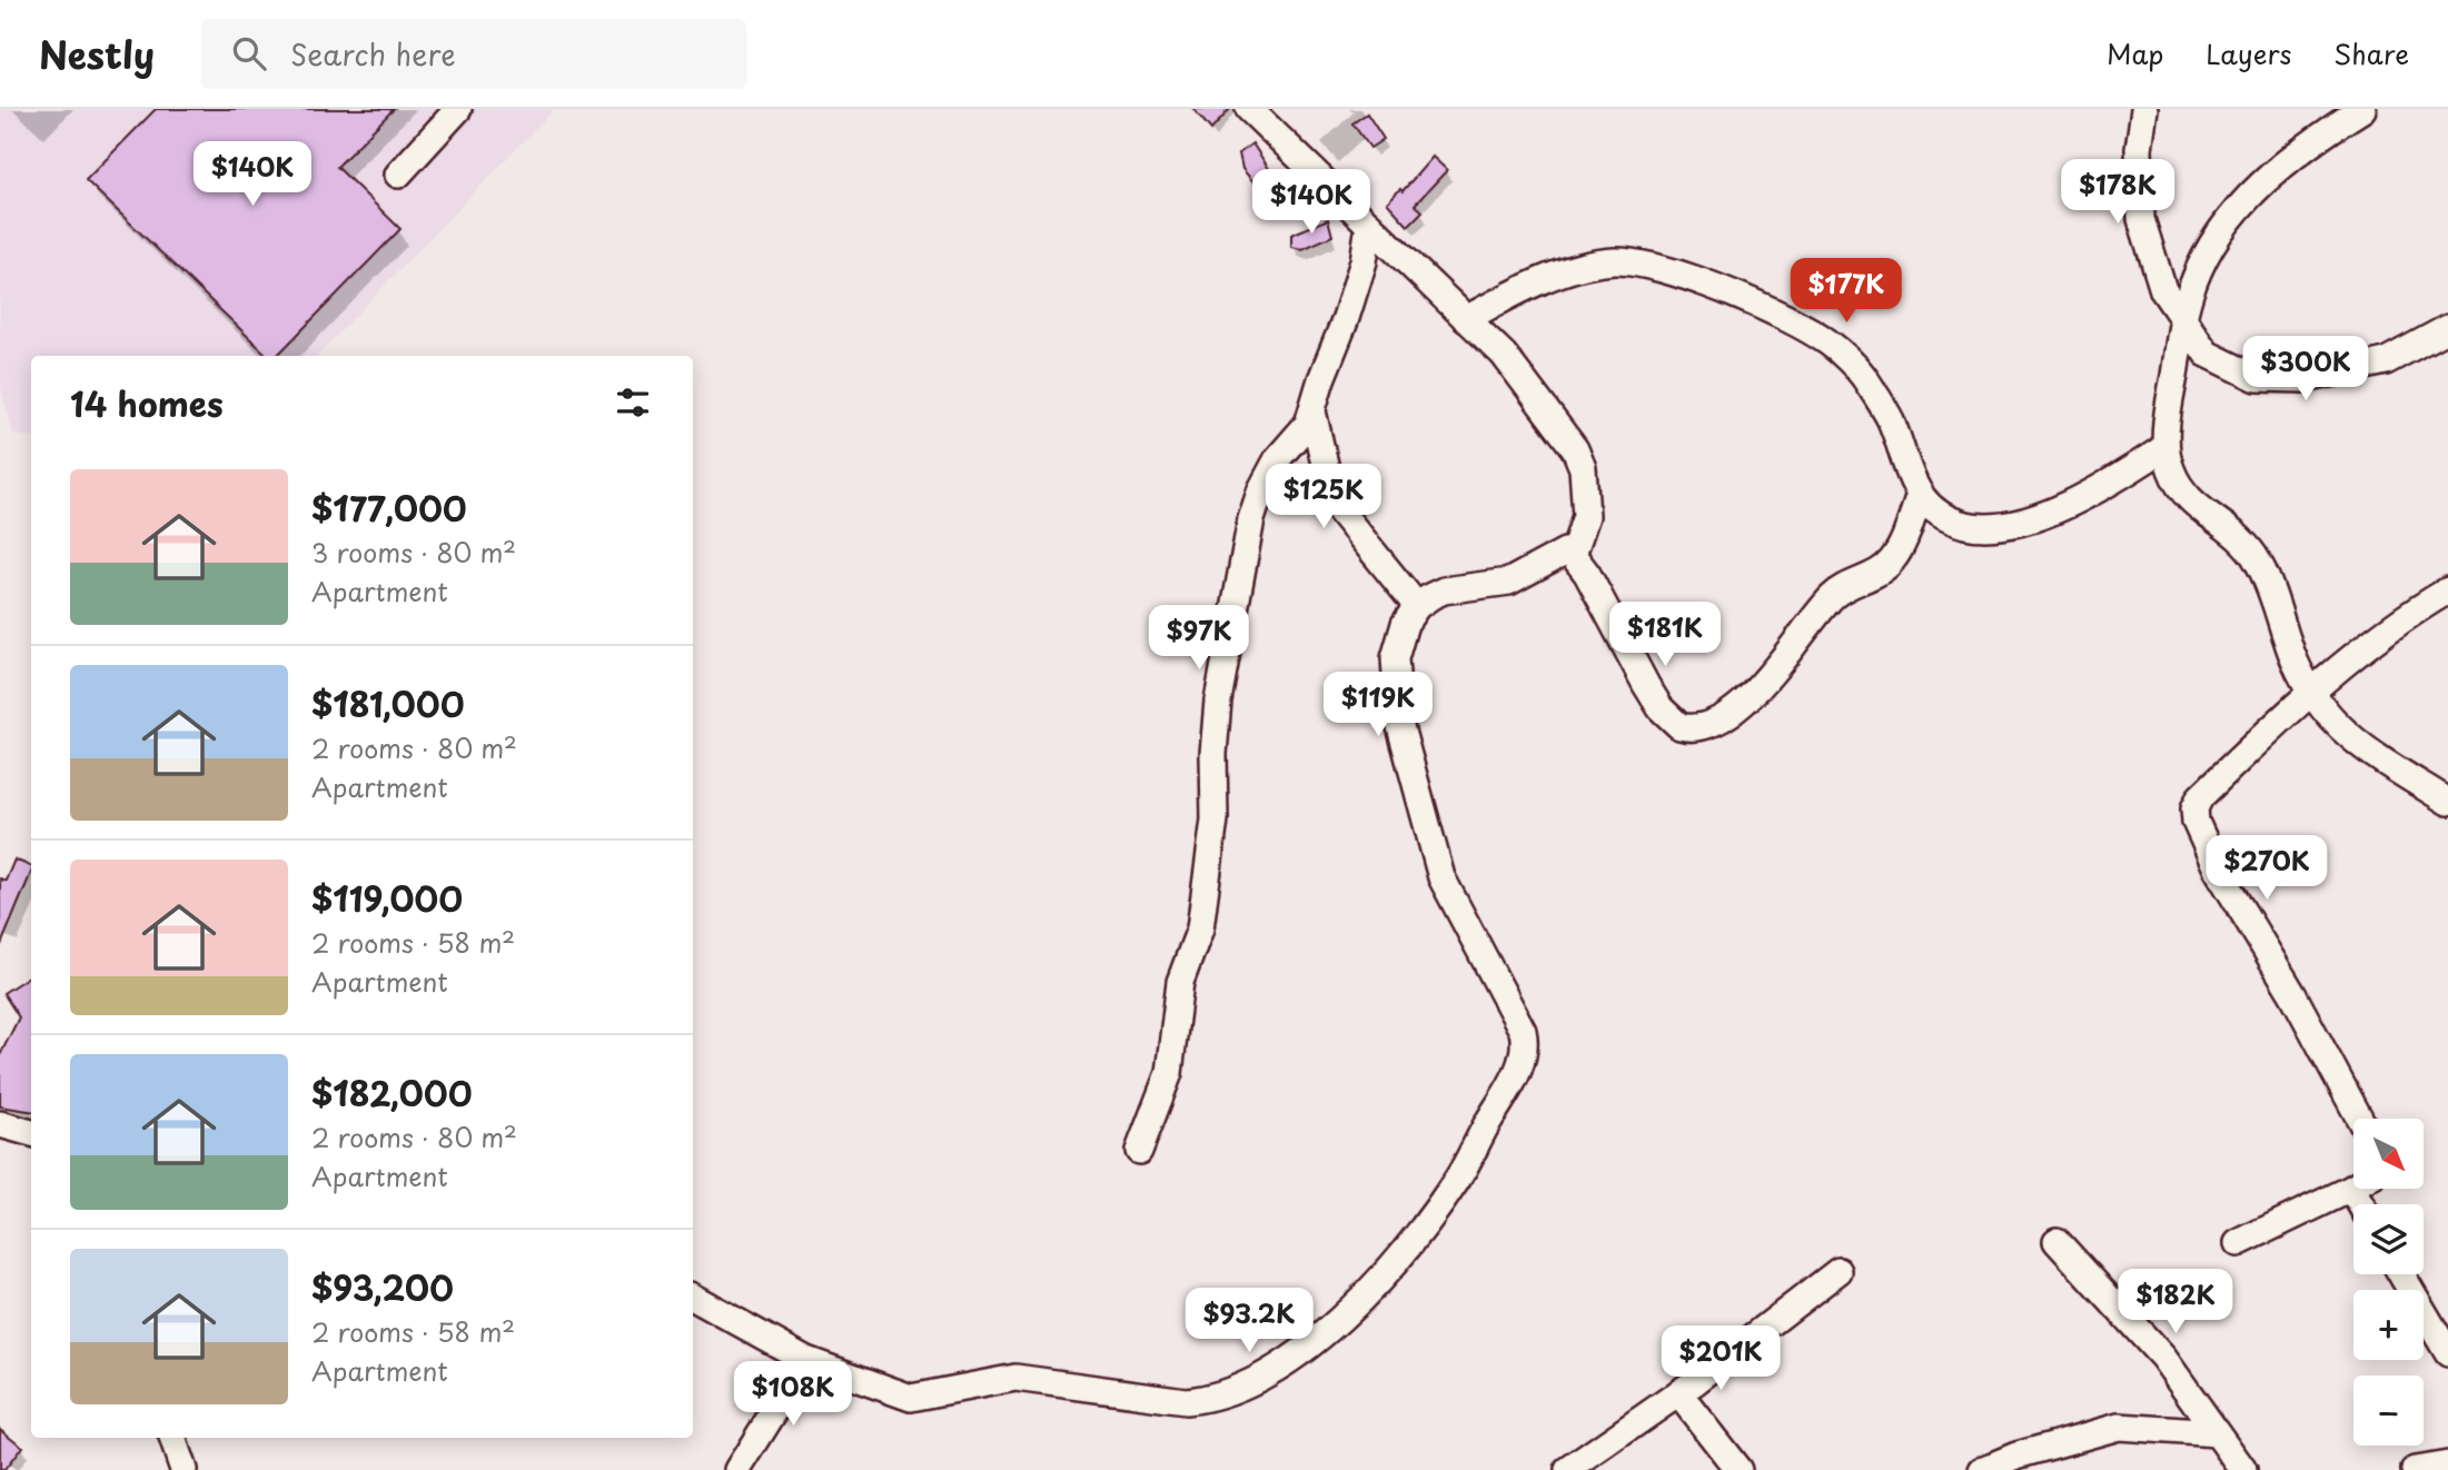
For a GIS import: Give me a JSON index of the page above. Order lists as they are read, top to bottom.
{
  "north": "bottom right",
  "page": {
    "header": "Nestly",
    "search": "Search here",
    "nav": ["Map", "Layers", "Share"],
    "price": [
      "$140K",
      "$178K",
      "$140K",
      "$177K",
      "$300K",
      "$125K",
      "$181K",
      "$97K",
      "$119K",
      "$270K",
      "$182K",
      "$93.2K",
      "$201K",
      "$108K"
    ],
    "heading": "14 homes",
    "list": [
      {
        "name": "$177,000",
        "note": "3 rooms · 80 m² · Apartment"
      },
      {
        "name": "$181,000",
        "note": "2 rooms · 80 m² · Apartment"
      },
      {
        "name": "$119,000",
        "note": "2 rooms · 58 m² · Apartment"
      },
      {
        "name": "$182,000",
        "note": "2 rooms · 80 m² · Apartment"
      },
      {
        "name": "$93,200",
        "note": "2 rooms · 58 m² · Apartment"
      }
    ],
    "map_buttons": ["+", "−"]
  }
}
